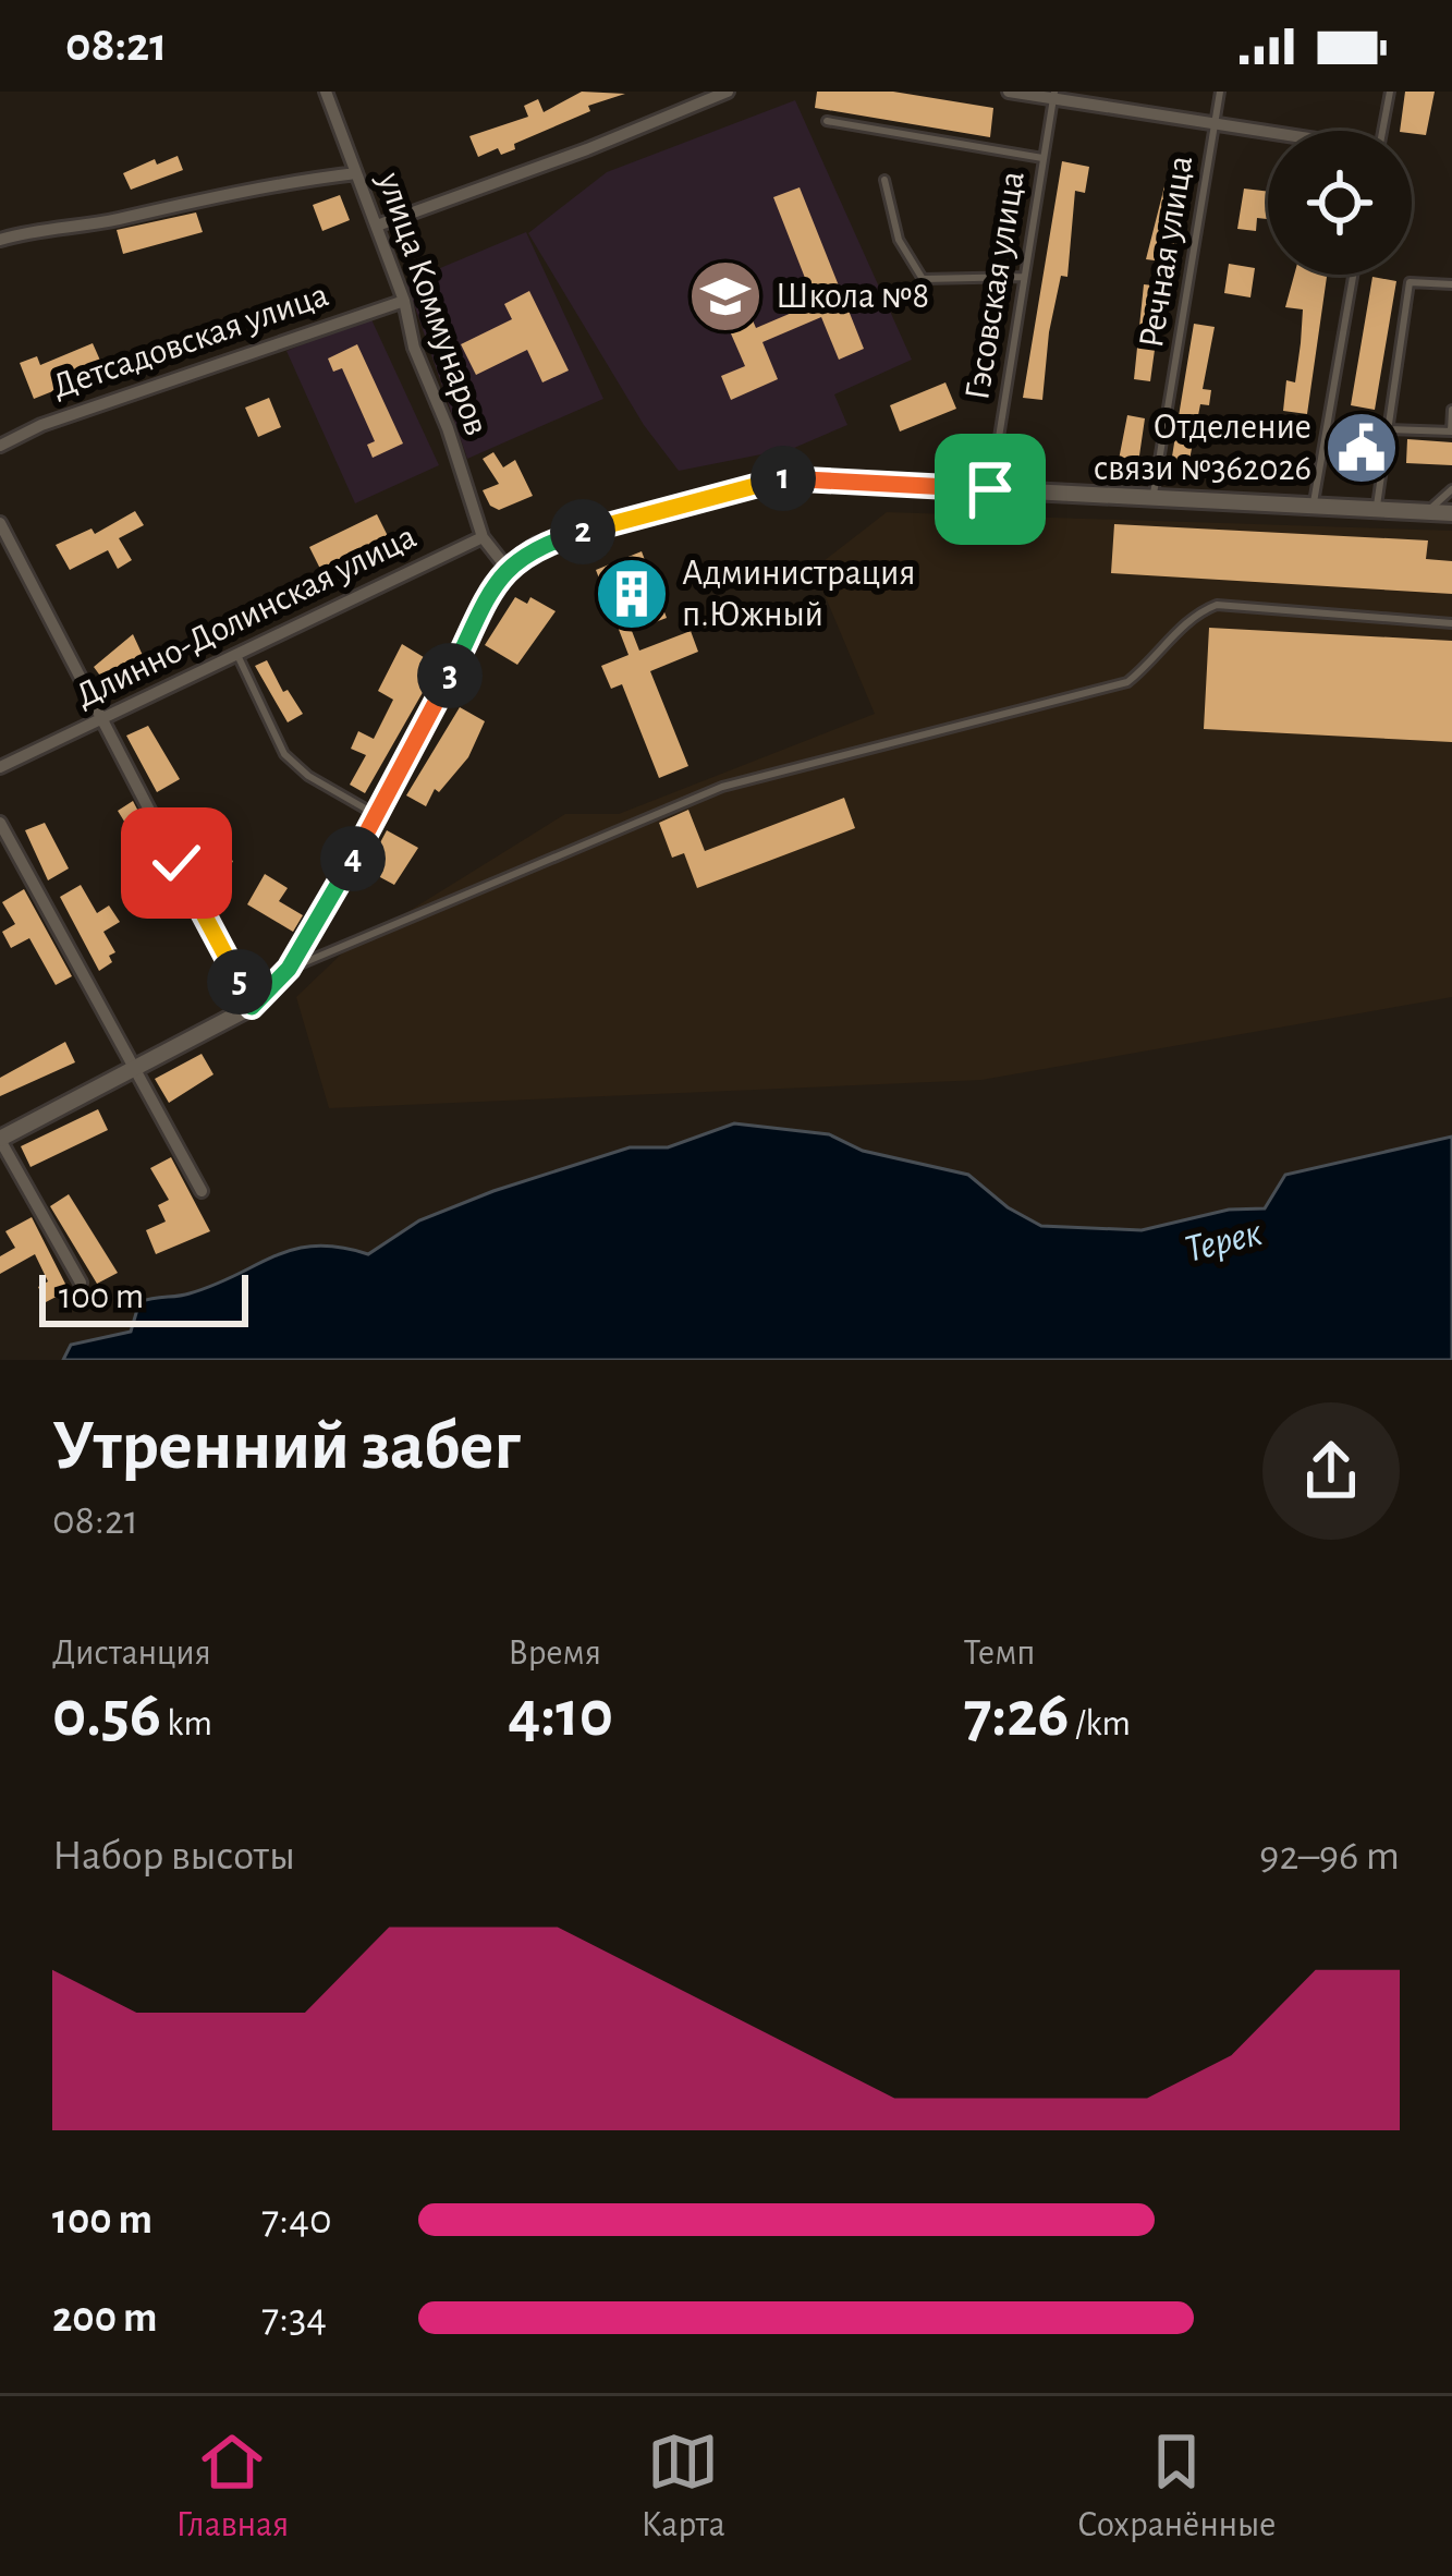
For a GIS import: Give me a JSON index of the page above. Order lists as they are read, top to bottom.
{
  "streets": {
    "street": ["улица Коммунаров", "Детсадовская улица", "Длинно-Долинская улица"],
    "lane": ["Речная улица", "Гэсовская улица"]
  },
  "crossings": [
    ["улица Коммунаров", "Детсадовская улица"],
    ["улица Коммунаров", "Длинно-Долинская улица"]
  ],
  "water": ["Терек"],
  "places": {
    "school or university": ["Школа №8"],
    "public building": ["Отделение связи №362026"],
    "building": ["Администрация п.Южный"]
  },
  "scale_bar": "100 m",
  "page": {
    "status": "08:21",
    "pins": [
      "1",
      "2",
      "3",
      "4",
      "5"
    ],
    "scale": "100 m",
    "heading": ["Утренний забег", "08:21"],
    "stats": [
      ["Дистанция", "0.56 km"],
      ["Время", "4:10"],
      ["Темп", "7:26 /km"]
    ],
    "chart": ["Набор высоты", "92–96 m"],
    "list": [
      {
        "name": "100 m",
        "note": "7:40"
      },
      {
        "name": "200 m",
        "note": "7:34"
      }
    ],
    "tabs": ["Главная", "Карта", "Сохранённые"]
  }
}
